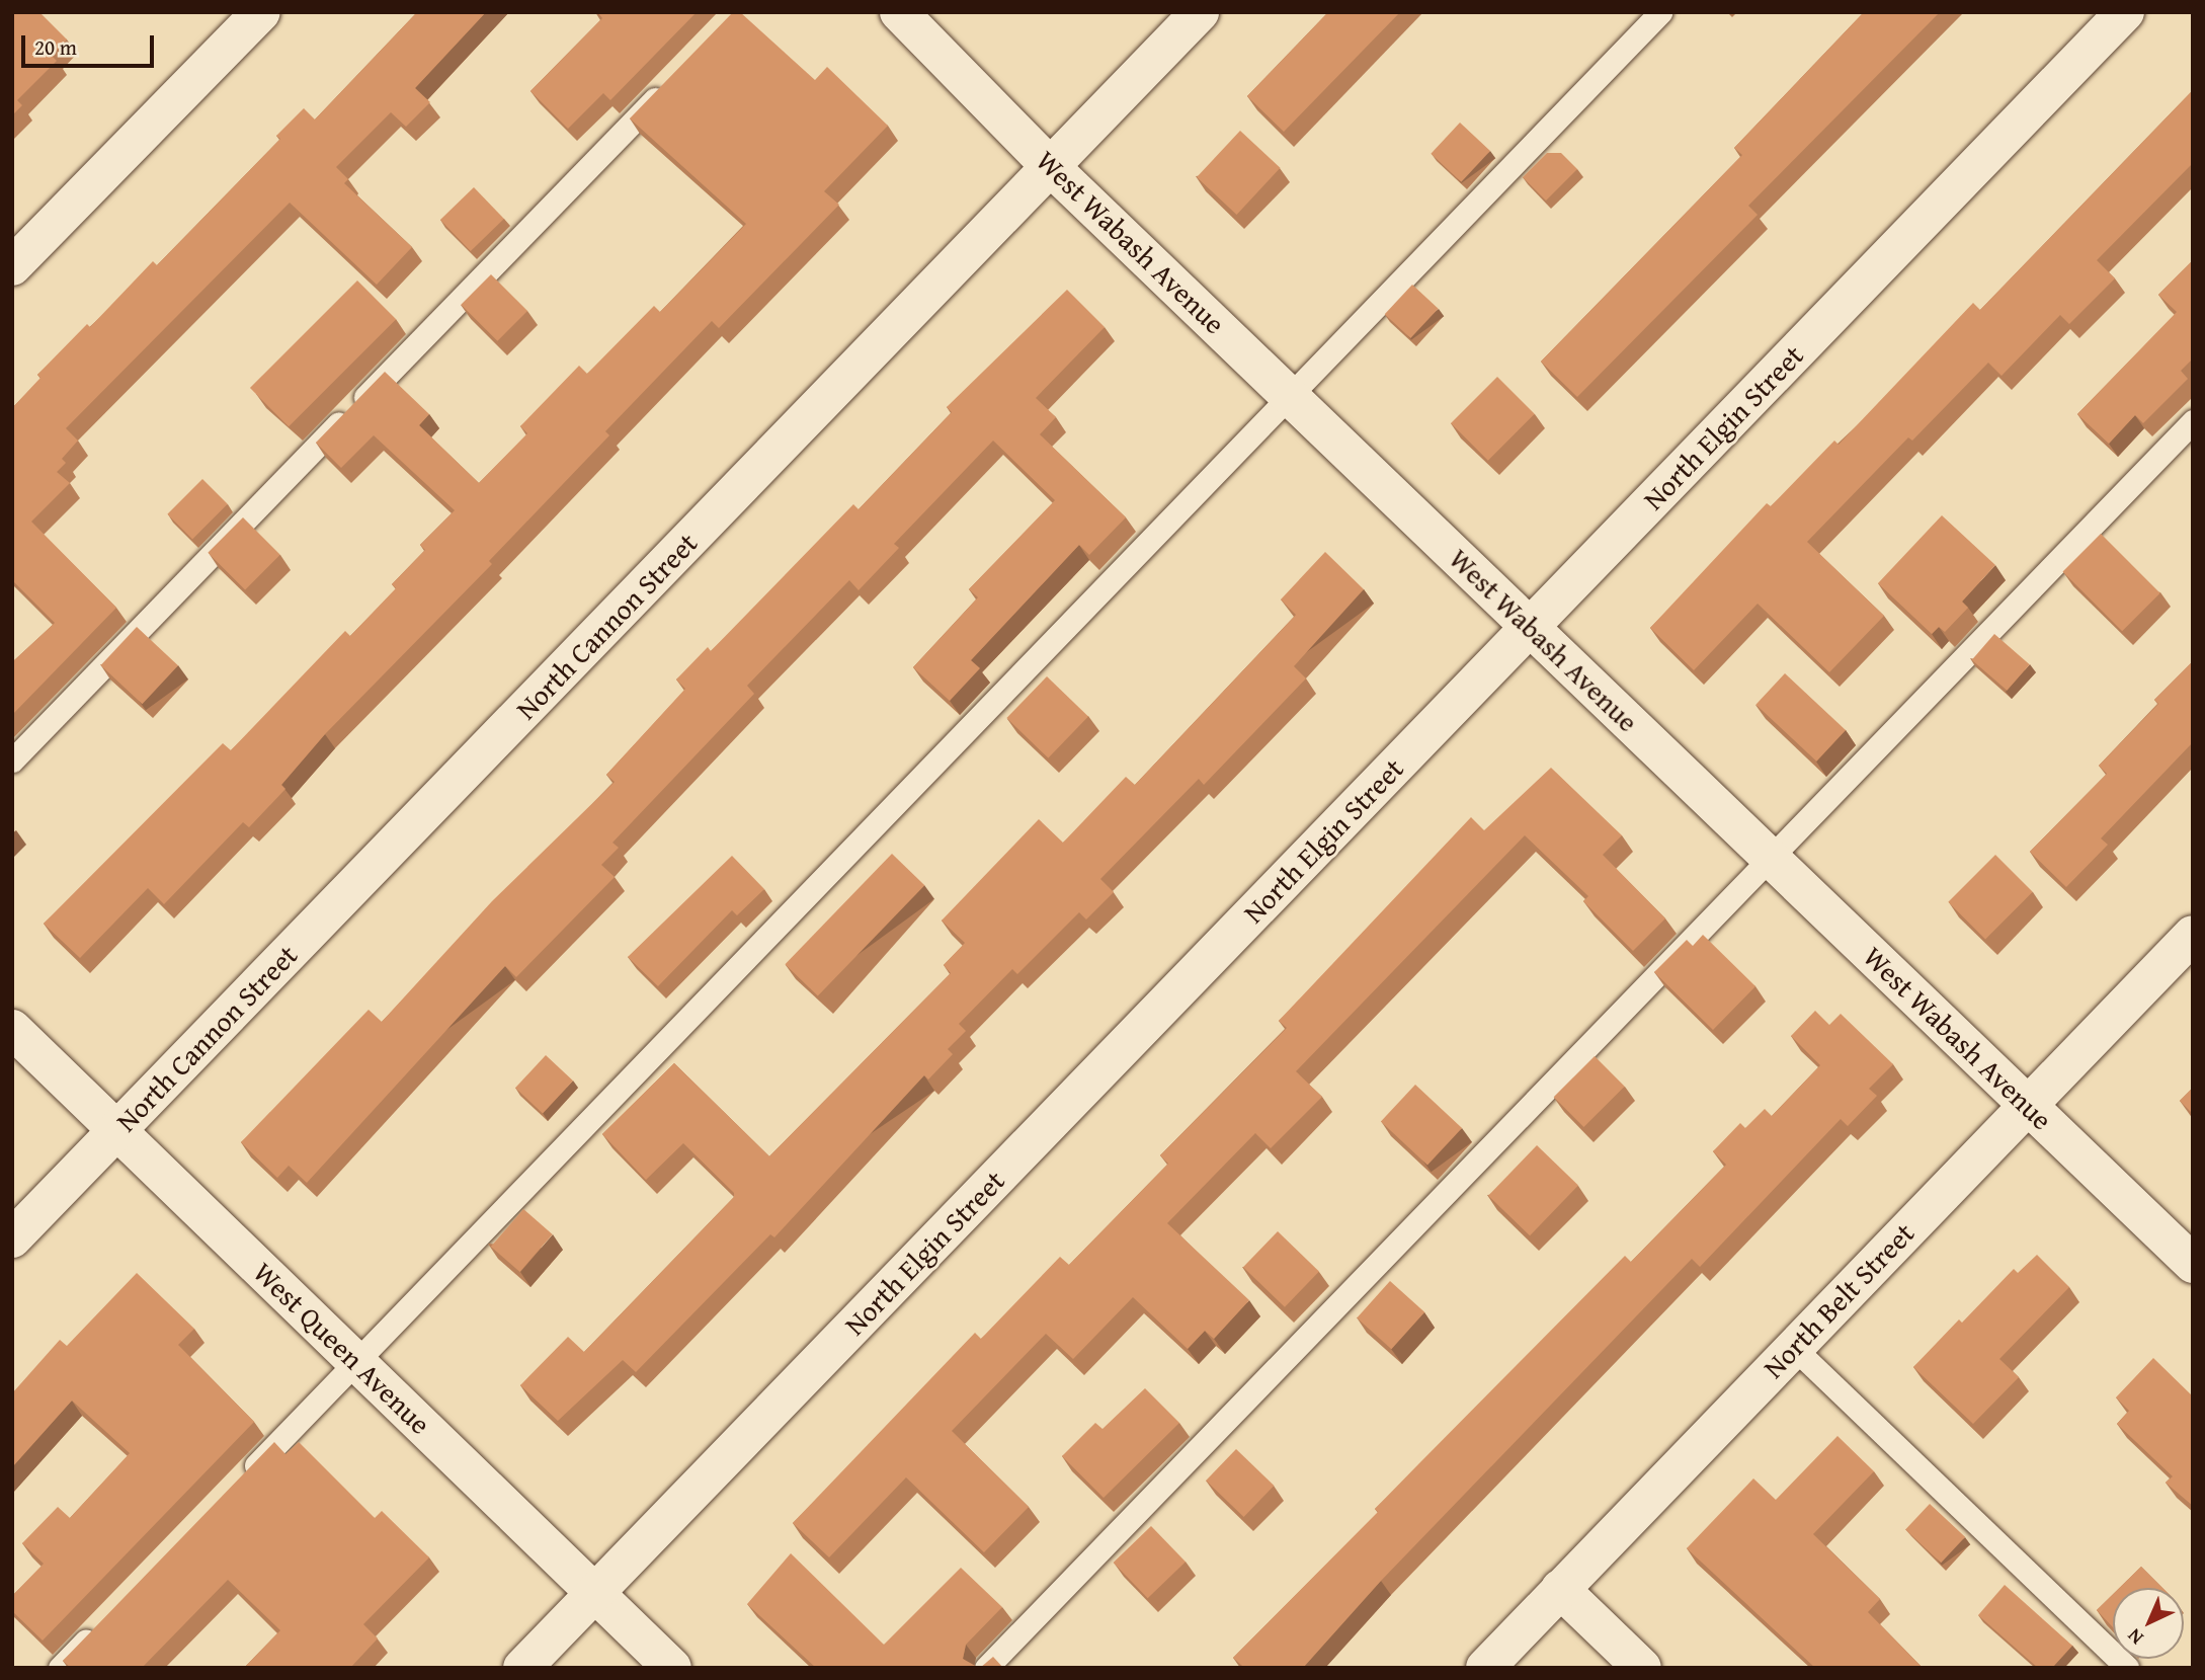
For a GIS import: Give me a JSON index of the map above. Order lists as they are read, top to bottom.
{
  "streets": {
    "street": [
      "West Wabash Avenue",
      "North Elgin Street",
      "North Cannon Street",
      "North Belt Street",
      "West Queen Avenue"
    ]
  },
  "crossings": [
    ["West Wabash Avenue", "North Elgin Street"],
    ["West Wabash Avenue", "North Cannon Street"],
    ["West Wabash Avenue", "North Belt Street"],
    ["North Elgin Street", "West Queen Avenue"],
    ["North Cannon Street", "West Queen Avenue"]
  ],
  "scale_bar": "20 m",
  "north": "bottom left"
}
